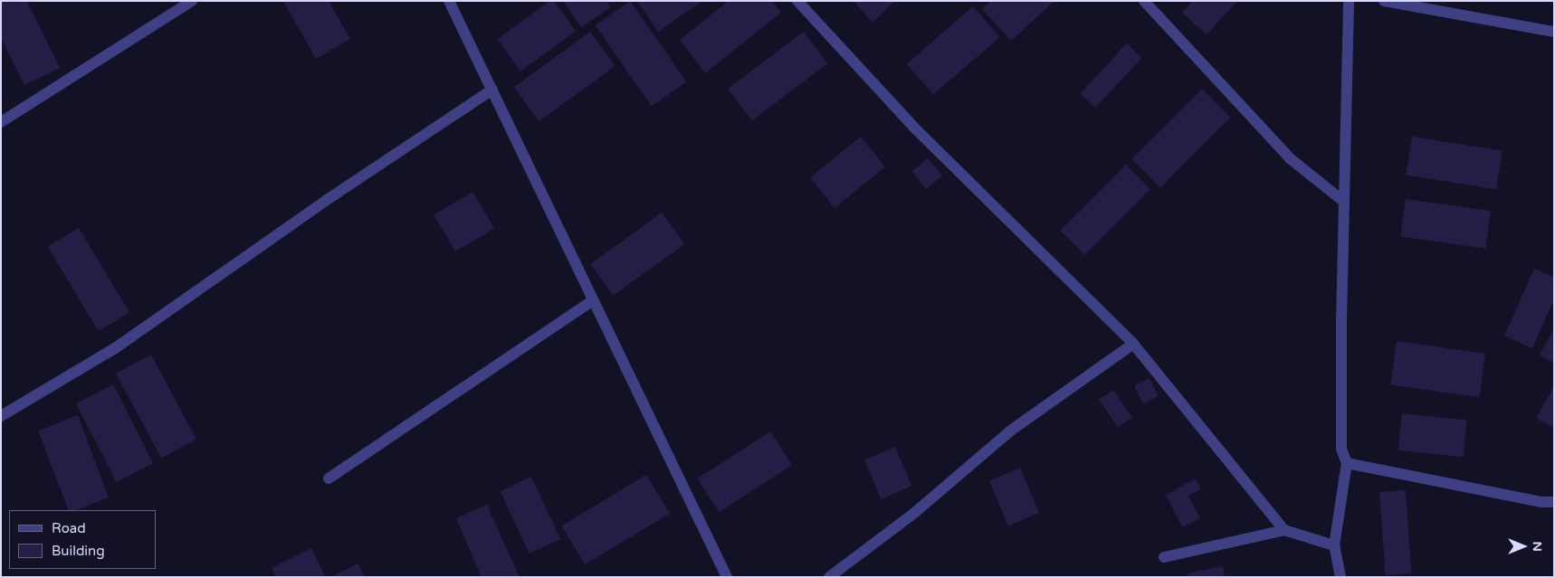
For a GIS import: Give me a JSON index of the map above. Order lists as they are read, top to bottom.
{
  "legend": ["Road", "Building"],
  "north": "right"
}
